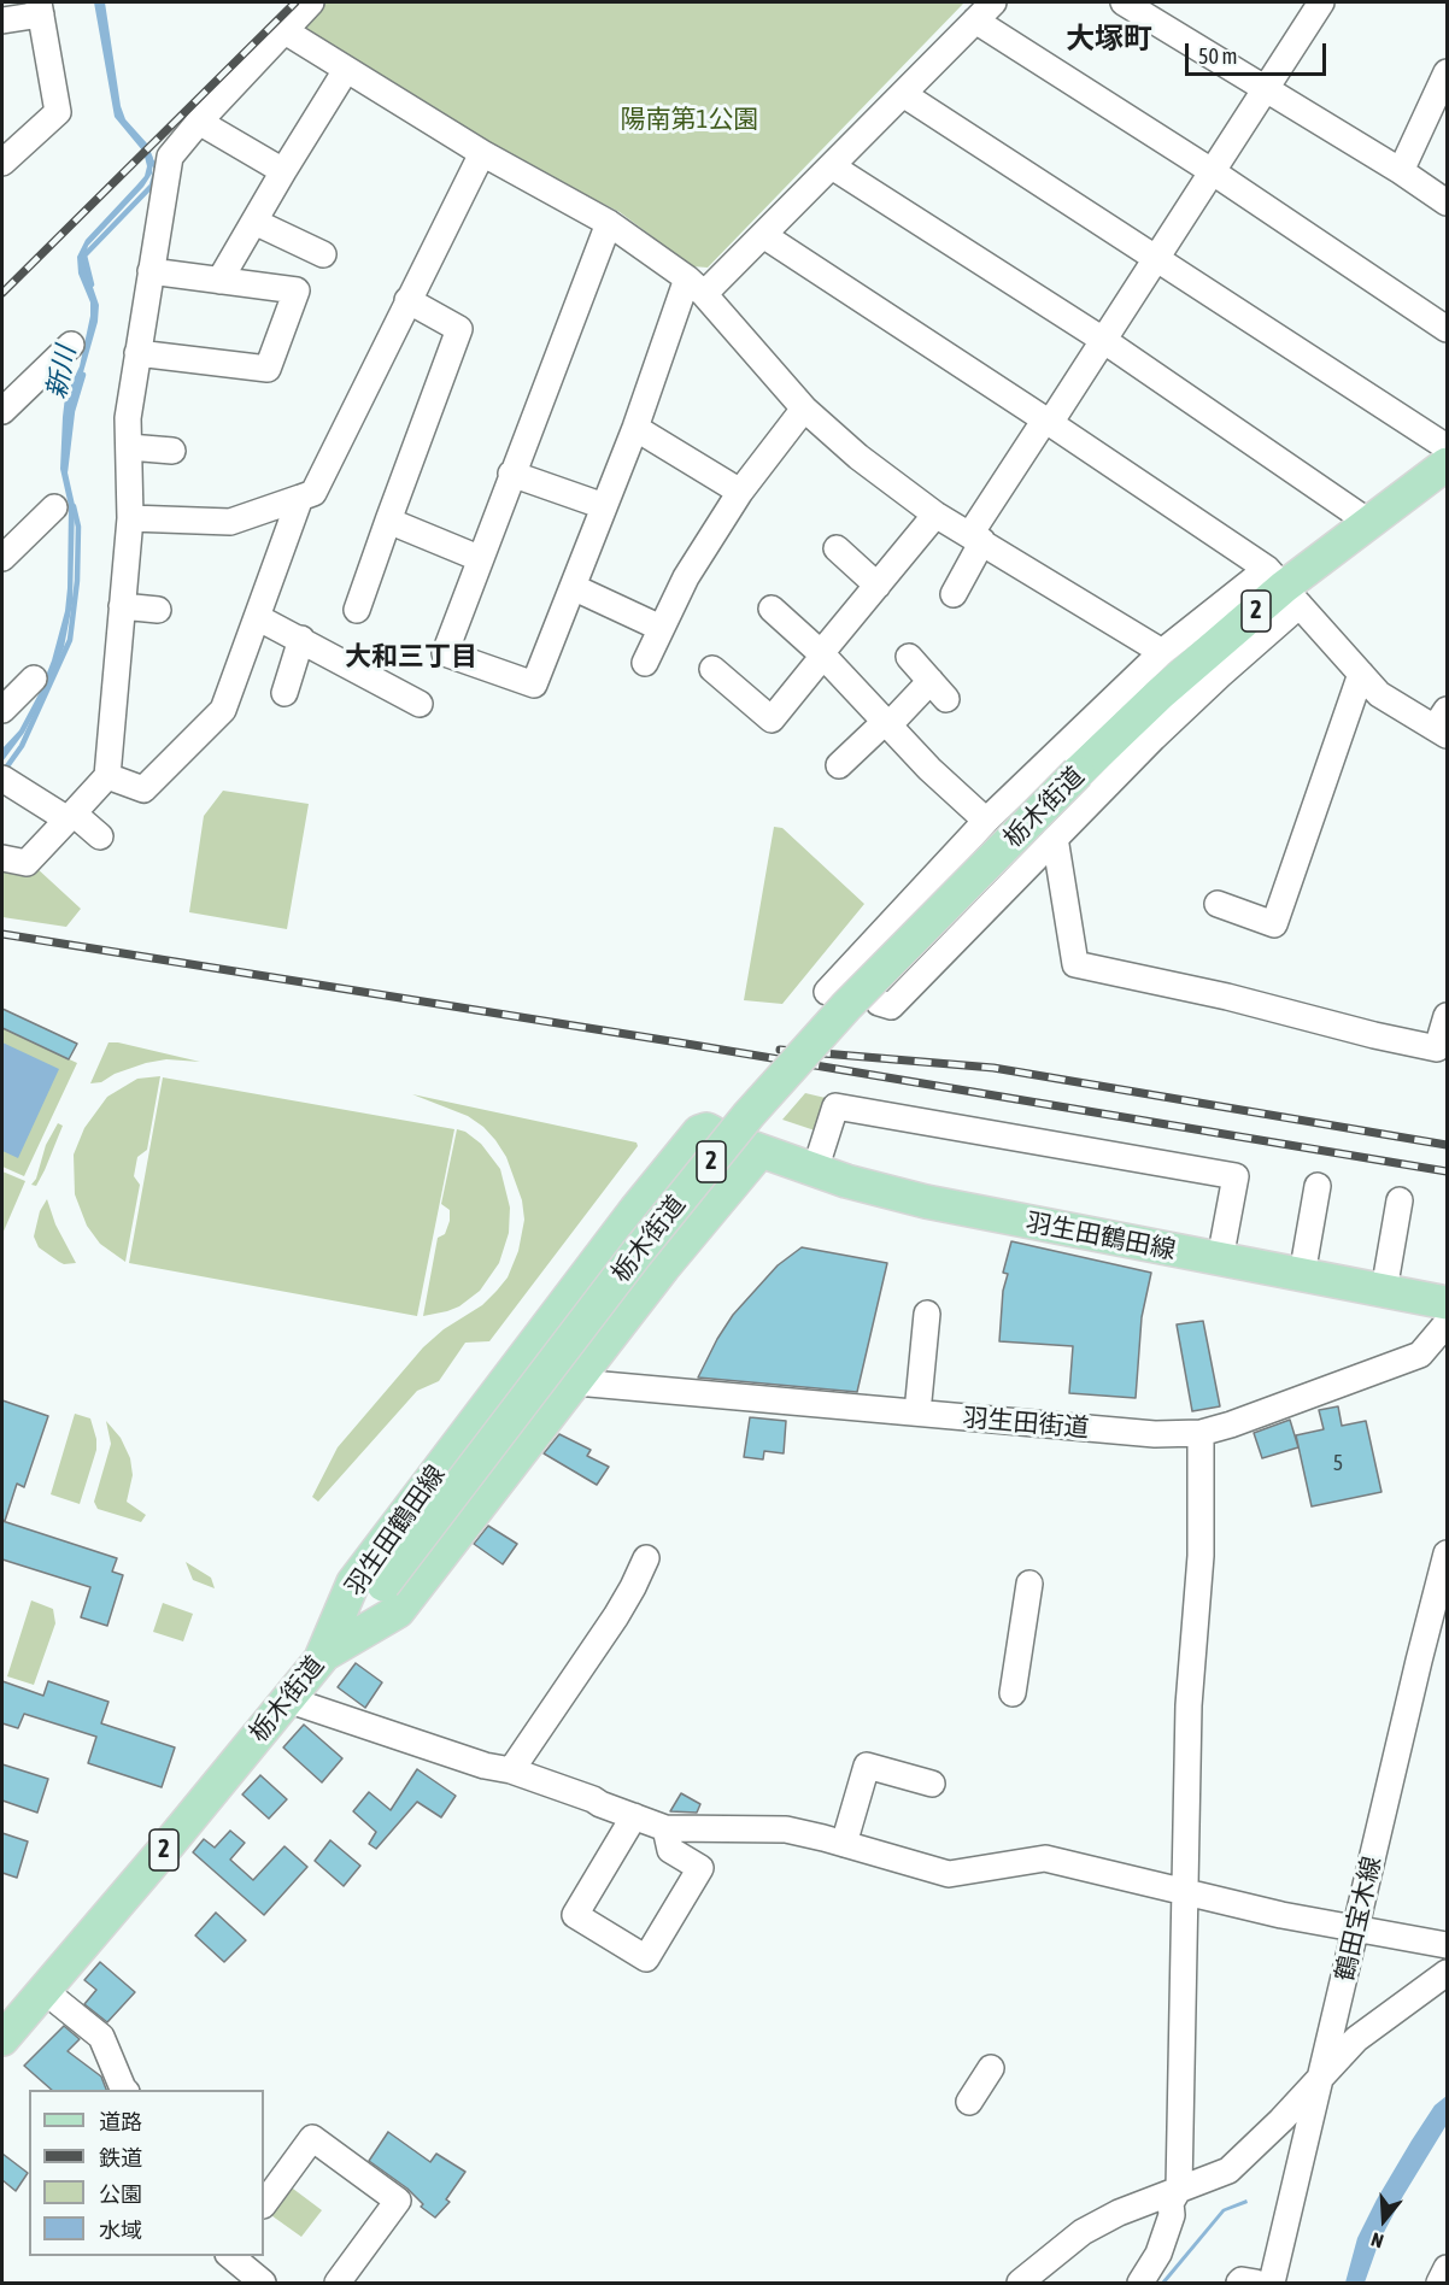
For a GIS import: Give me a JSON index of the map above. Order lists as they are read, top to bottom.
{
  "streets": {
    "main road": ["2", "栃木街道", "羽生田鶴田線"],
    "street": ["羽生田街道", "鶴田宝木線"]
  },
  "crossings": [
    ["栃木街道", "羽生田鶴田線"],
    ["羽生田鶴田線", "羽生田街道"]
  ],
  "districts": ["大塚町", "大和三丁目"],
  "water": ["新川"],
  "parks": ["陽南第1公園"],
  "house_numbers": ["5"],
  "legend": [
    "道路",
    "鉄道",
    "公園",
    "水域"
  ],
  "scale_bar": "50 m",
  "north": "bottom"
}
